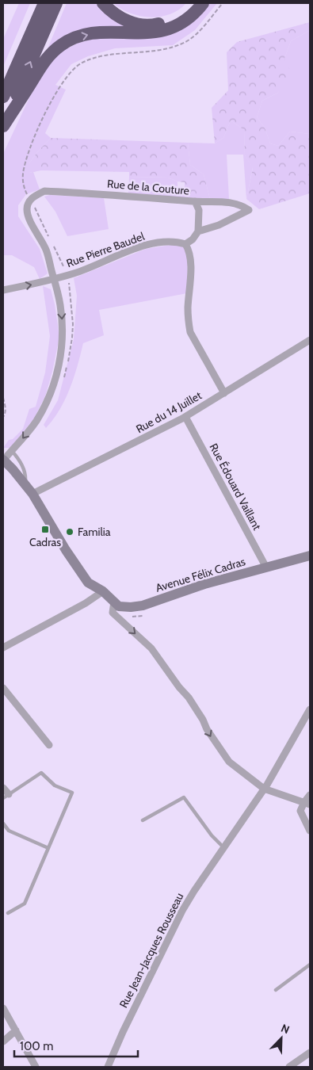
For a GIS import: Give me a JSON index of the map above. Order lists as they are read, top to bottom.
{
  "streets": {
    "street": [
      "Rue de la Couture",
      "Rue Pierre Baudel",
      "Rue du 14 Juillet",
      "Rue Édouard Vaillant",
      "Avenue Félix Cadras",
      "Rue Jean-Jacques Rousseau"
    ]
  },
  "crossings": [
    ["Rue de la Couture", "Rue Pierre Baudel"],
    ["Rue du 14 Juillet", "Rue Édouard Vaillant"],
    ["Rue du 14 Juillet", "Avenue Félix Cadras"],
    ["Rue Édouard Vaillant", "Avenue Félix Cadras"]
  ],
  "places": {
    "transit": ["Cadras"],
    "other": ["Familia"]
  },
  "scale_bar": "100 m",
  "north": "top right"
}
